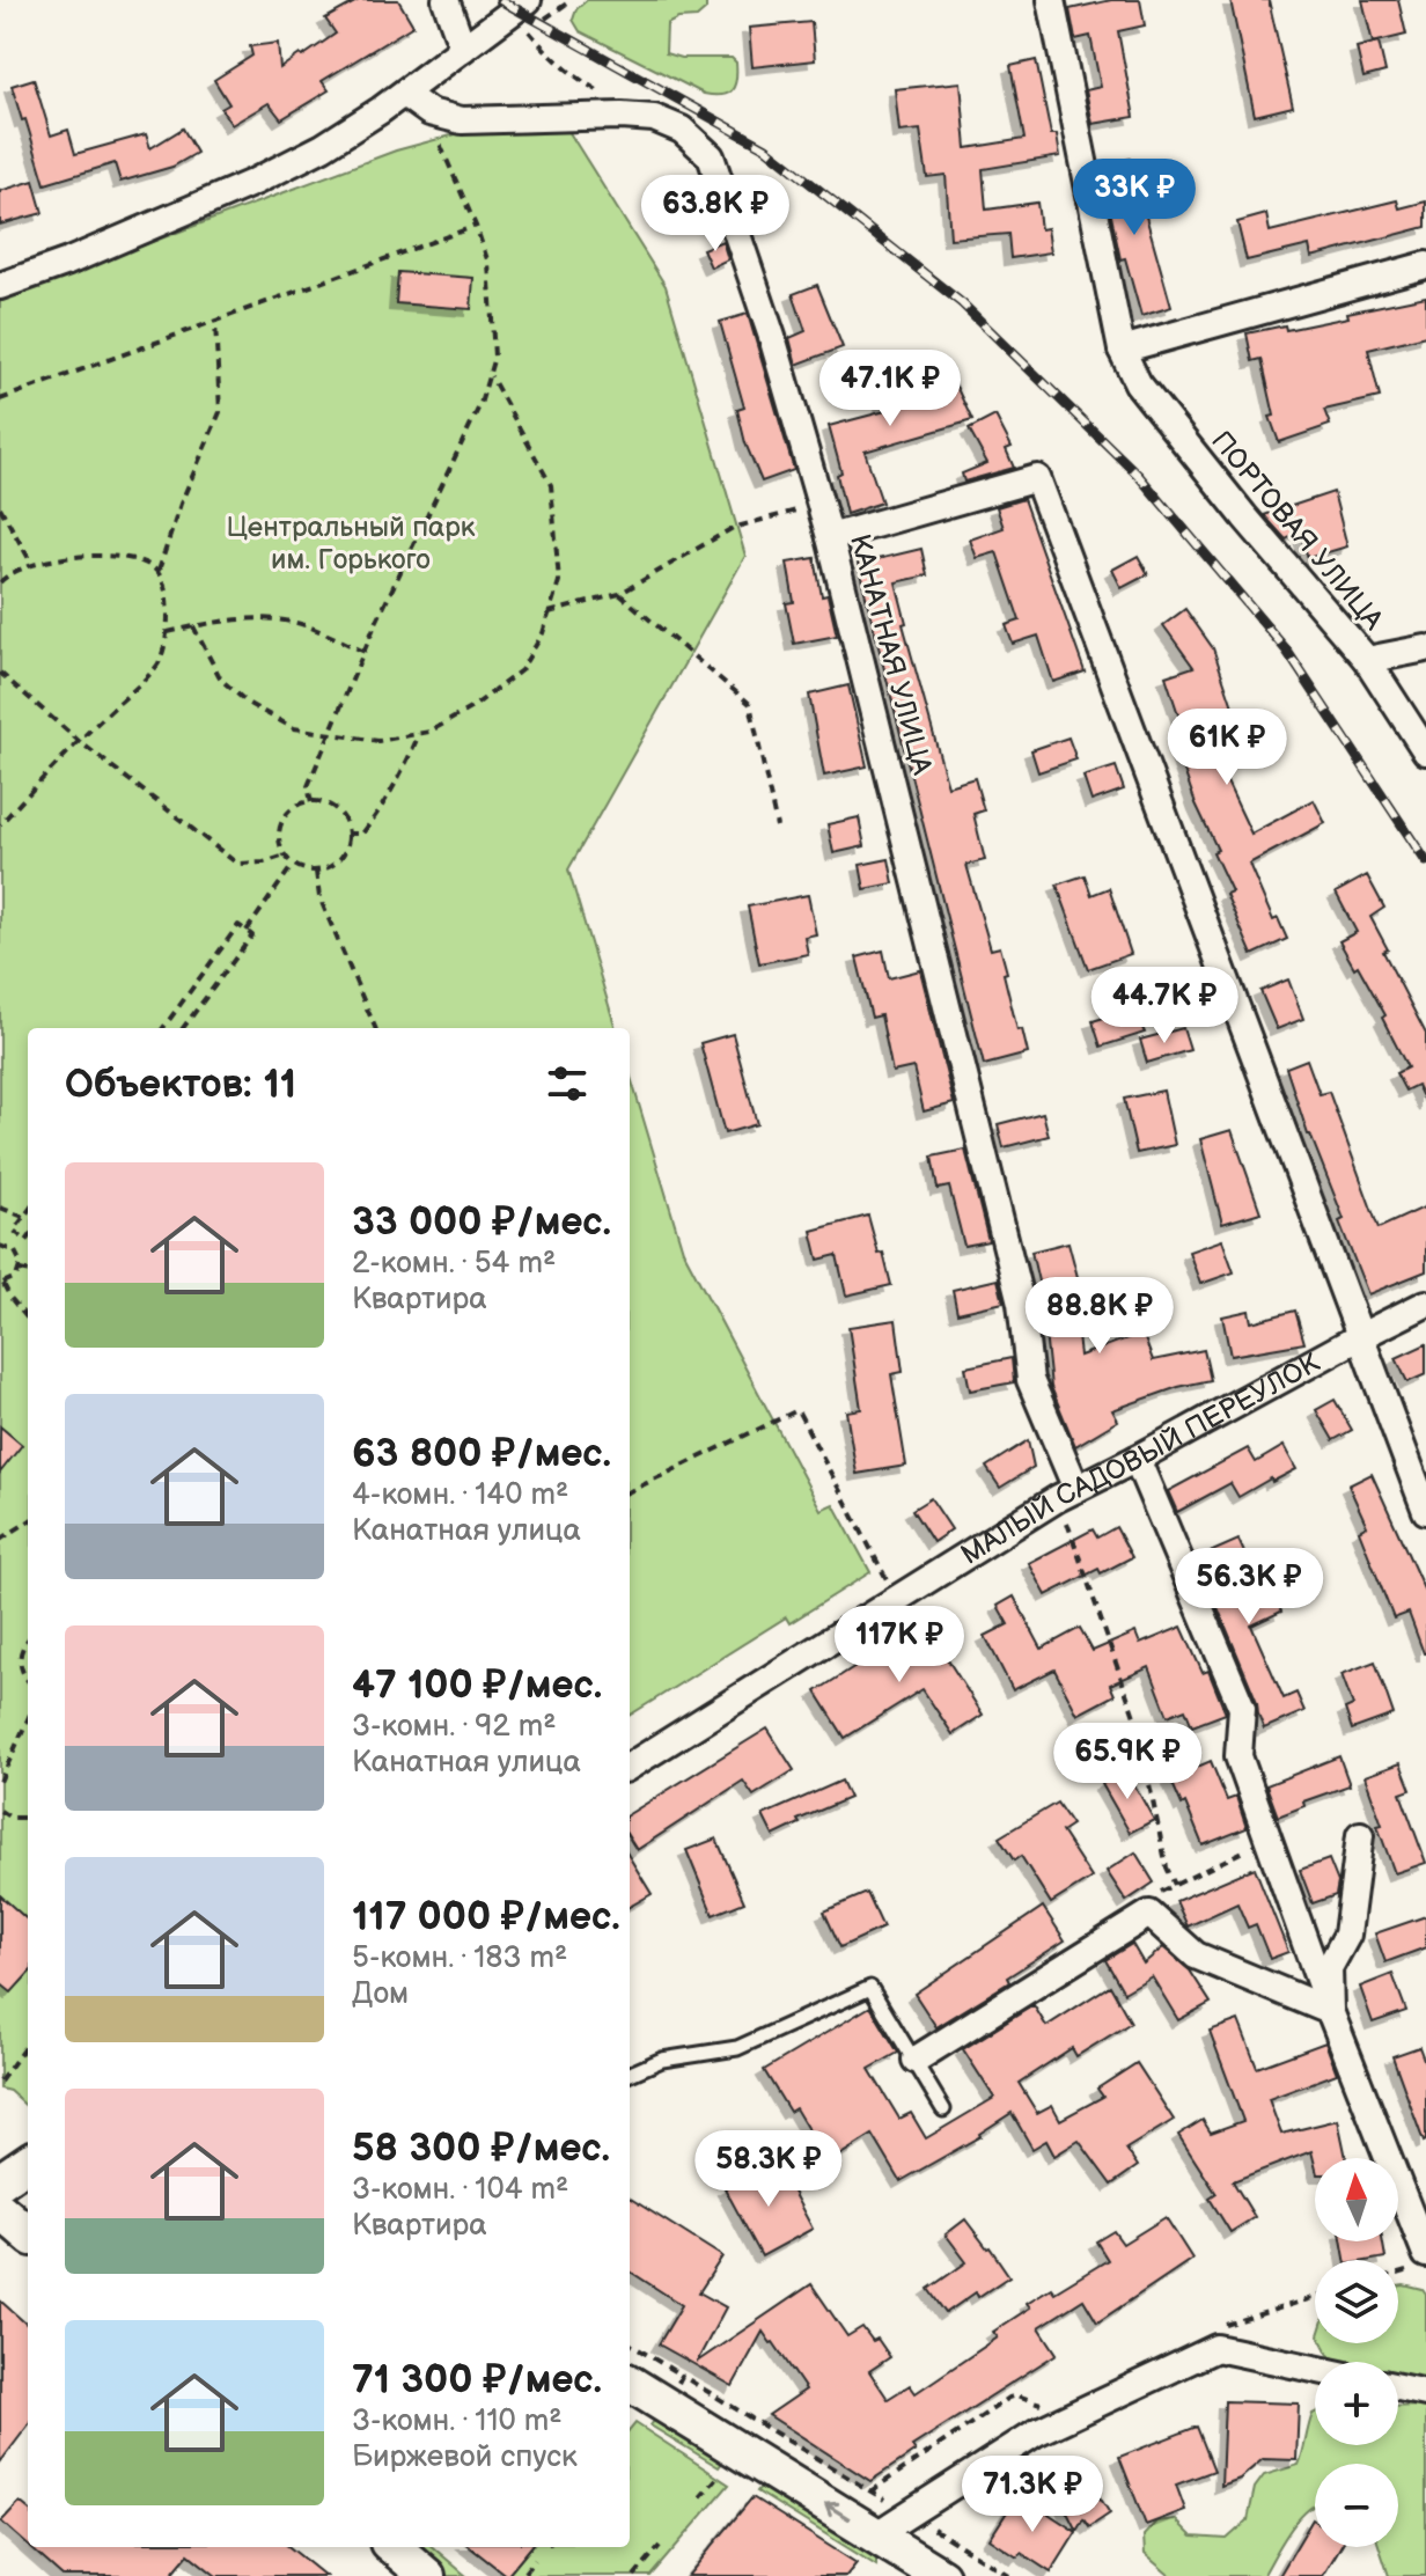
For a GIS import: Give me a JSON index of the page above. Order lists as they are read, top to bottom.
{
  "streets": {
    "street": ["ПОРТОВАЯ УЛИЦА", "КАНАТНАЯ УЛИЦА", "МАЛЫЙ САДОВЫЙ ПЕРЕУЛОК"]
  },
  "crossings": [
    ["КАНАТНАЯ УЛИЦА", "МАЛЫЙ САДОВЫЙ ПЕРЕУЛОК"]
  ],
  "parks": ["Центральный парк им. Горького"],
  "north": "top",
  "page": {
    "price": [
      "33K ₽",
      "63.8K ₽",
      "47.1K ₽",
      "61K ₽",
      "44.7K ₽",
      "88.8K ₽",
      "56.3K ₽",
      "117K ₽",
      "65.9K ₽",
      "58.3K ₽",
      "71.3K ₽"
    ],
    "heading": "Объектов: 11",
    "list": [
      {
        "name": "33 000 ₽/мес.",
        "note": "2-комн. · 54 m² · Квартира"
      },
      {
        "name": "63 800 ₽/мес.",
        "note": "4-комн. · 140 m² · Канатная улица"
      },
      {
        "name": "47 100 ₽/мес.",
        "note": "3-комн. · 92 m² · Канатная улица"
      },
      {
        "name": "117 000 ₽/мес.",
        "note": "5-комн. · 183 m² · Дом"
      },
      {
        "name": "58 300 ₽/мес.",
        "note": "3-комн. · 104 m² · Квартира"
      },
      {
        "name": "71 300 ₽/мес.",
        "note": "3-комн. · 110 m² · Биржевой спуск"
      }
    ],
    "map_buttons": ["+", "−"]
  }
}
